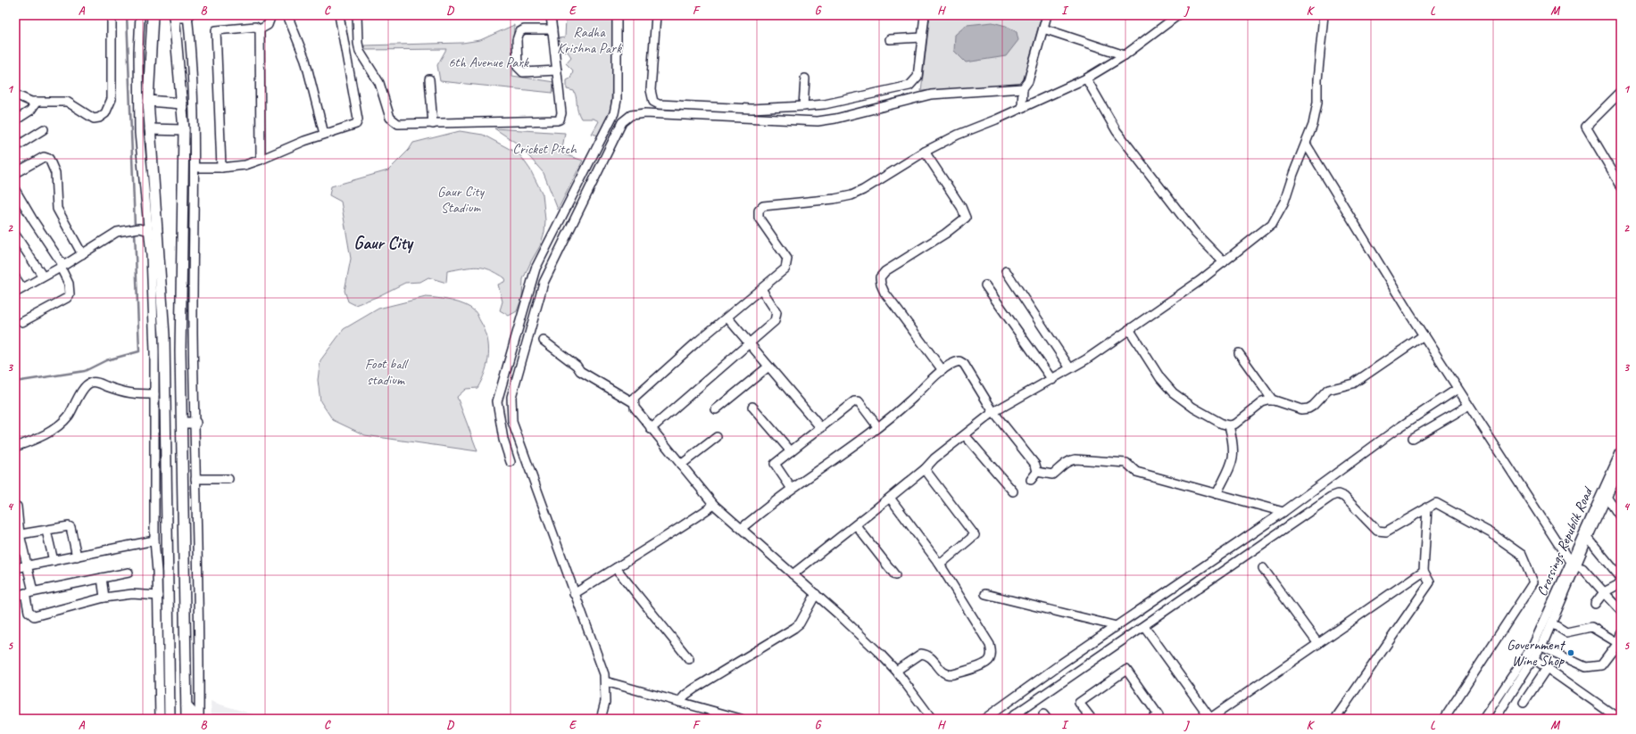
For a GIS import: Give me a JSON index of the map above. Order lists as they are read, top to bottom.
{
  "streets": {
    "street": ["Crossings Republik Road"]
  },
  "districts": ["Gaur City"],
  "parks": [
    "Radha Krishna Park",
    "6th Avenue Park",
    "Cricket Pitch",
    "Gaur City Stadium",
    "Foot ball stadium"
  ],
  "places": ["Government Wine Shop"],
  "grid": {
    "columns": [
      "A",
      "B",
      "C",
      "D",
      "E",
      "F",
      "G",
      "H",
      "I",
      "J",
      "K",
      "L",
      "M"
    ],
    "rows": [
      "1",
      "2",
      "3",
      "4",
      "5"
    ]
  }
}
